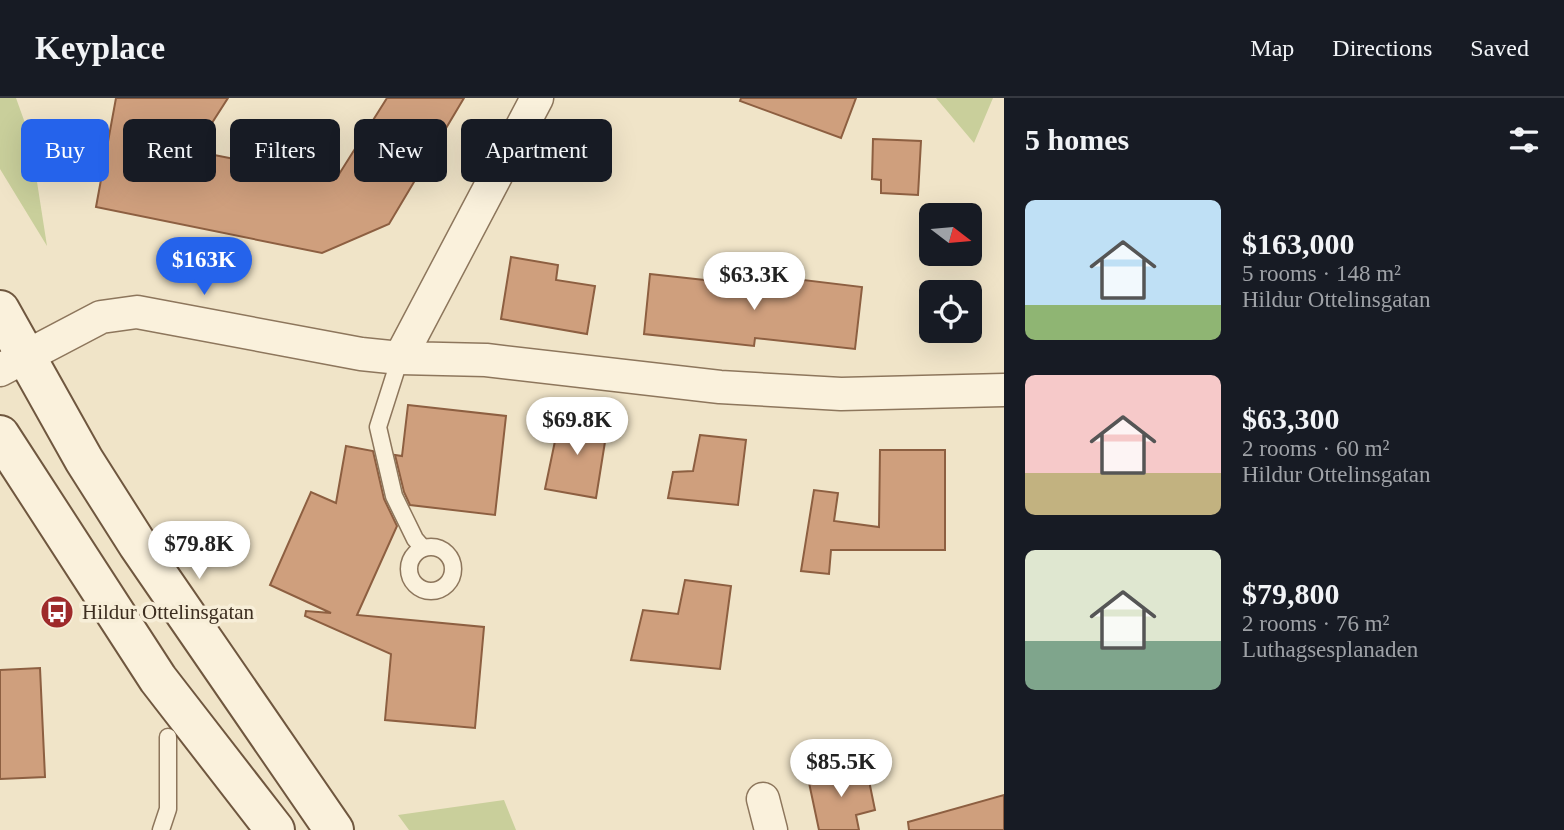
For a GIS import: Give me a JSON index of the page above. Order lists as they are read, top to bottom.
{
  "places": {
    "bus stop": ["Hildur Ottelinsgatan"]
  },
  "north": "right",
  "page": {
    "header": "Keyplace",
    "nav": ["Map", "Directions", "Saved"],
    "heading": "5 homes",
    "chip": [
      "Buy",
      "Rent",
      "Filters",
      "New",
      "Apartment"
    ],
    "list": [
      {
        "name": "$163,000",
        "note": "5 rooms · 148 m² · Hildur Ottelinsgatan"
      },
      {
        "name": "$63,300",
        "note": "2 rooms · 60 m² · Hildur Ottelinsgatan"
      },
      {
        "name": "$79,800",
        "note": "2 rooms · 76 m² · Luthagsesplanaden"
      }
    ],
    "price": [
      "$163K",
      "$63.3K",
      "$69.8K",
      "$79.8K",
      "$85.5K"
    ]
  }
}
